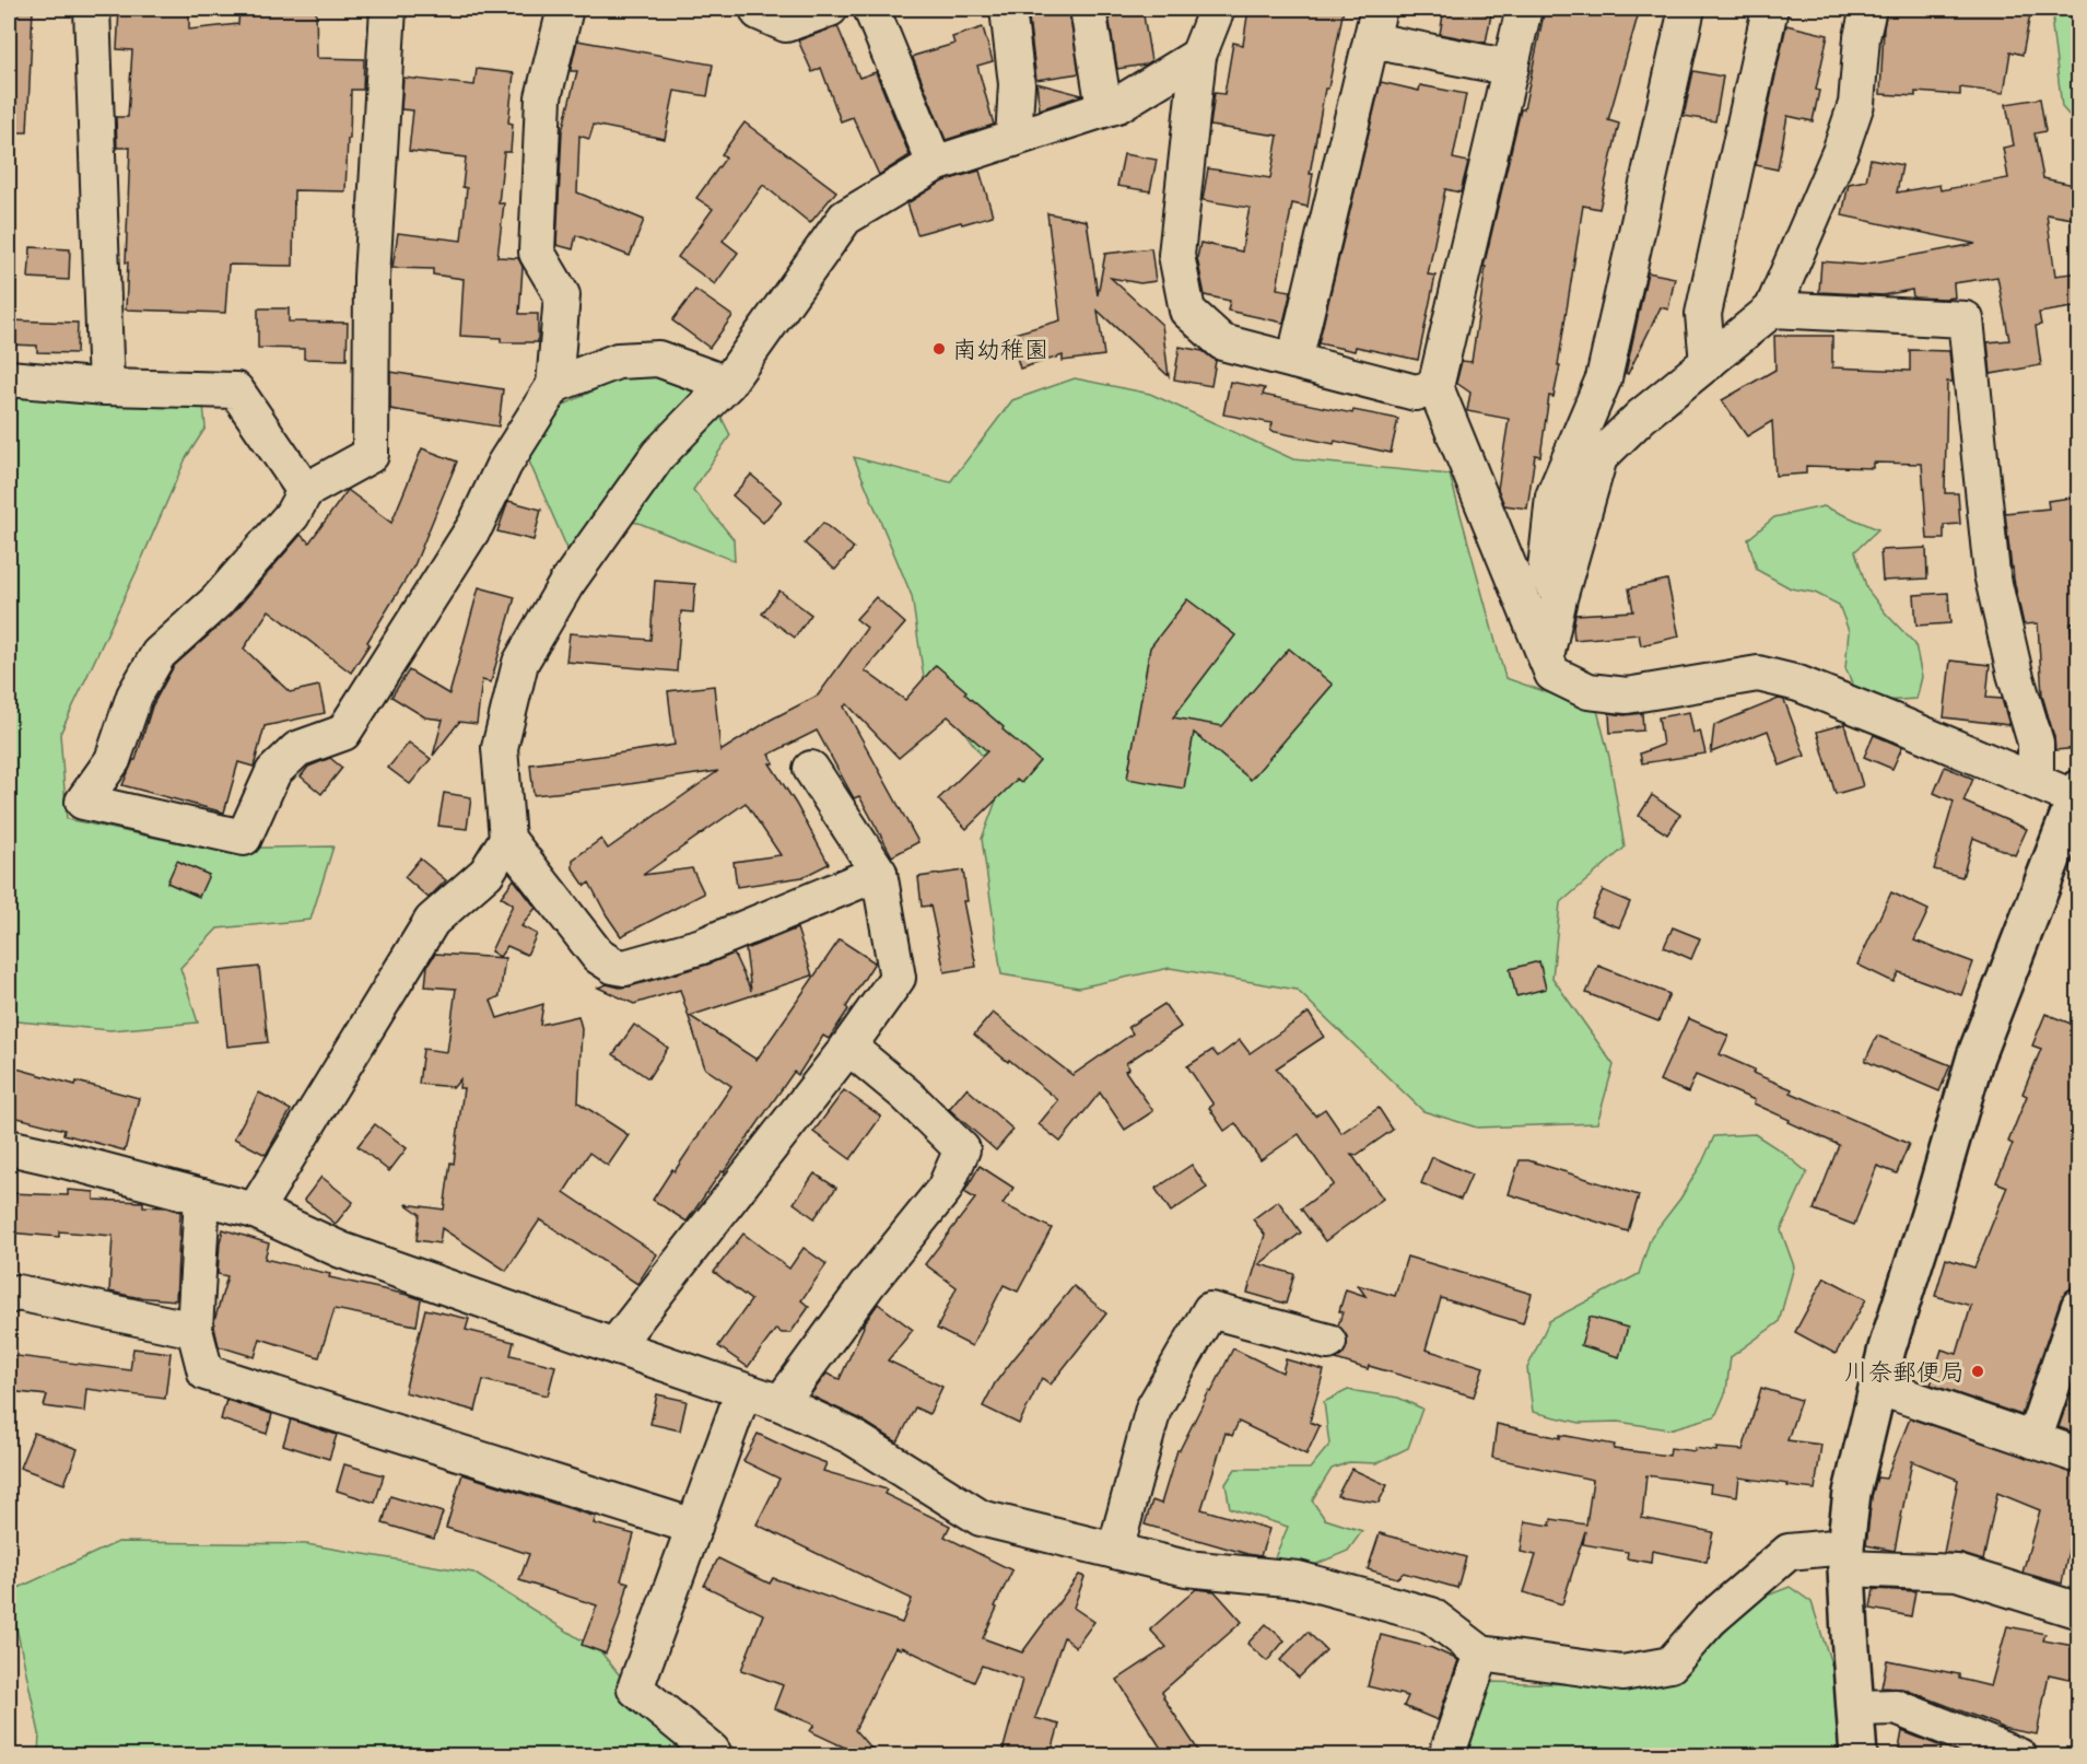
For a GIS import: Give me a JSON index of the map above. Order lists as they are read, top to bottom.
{
  "places": ["南幼稚園", "川奈郵便局"]
}
